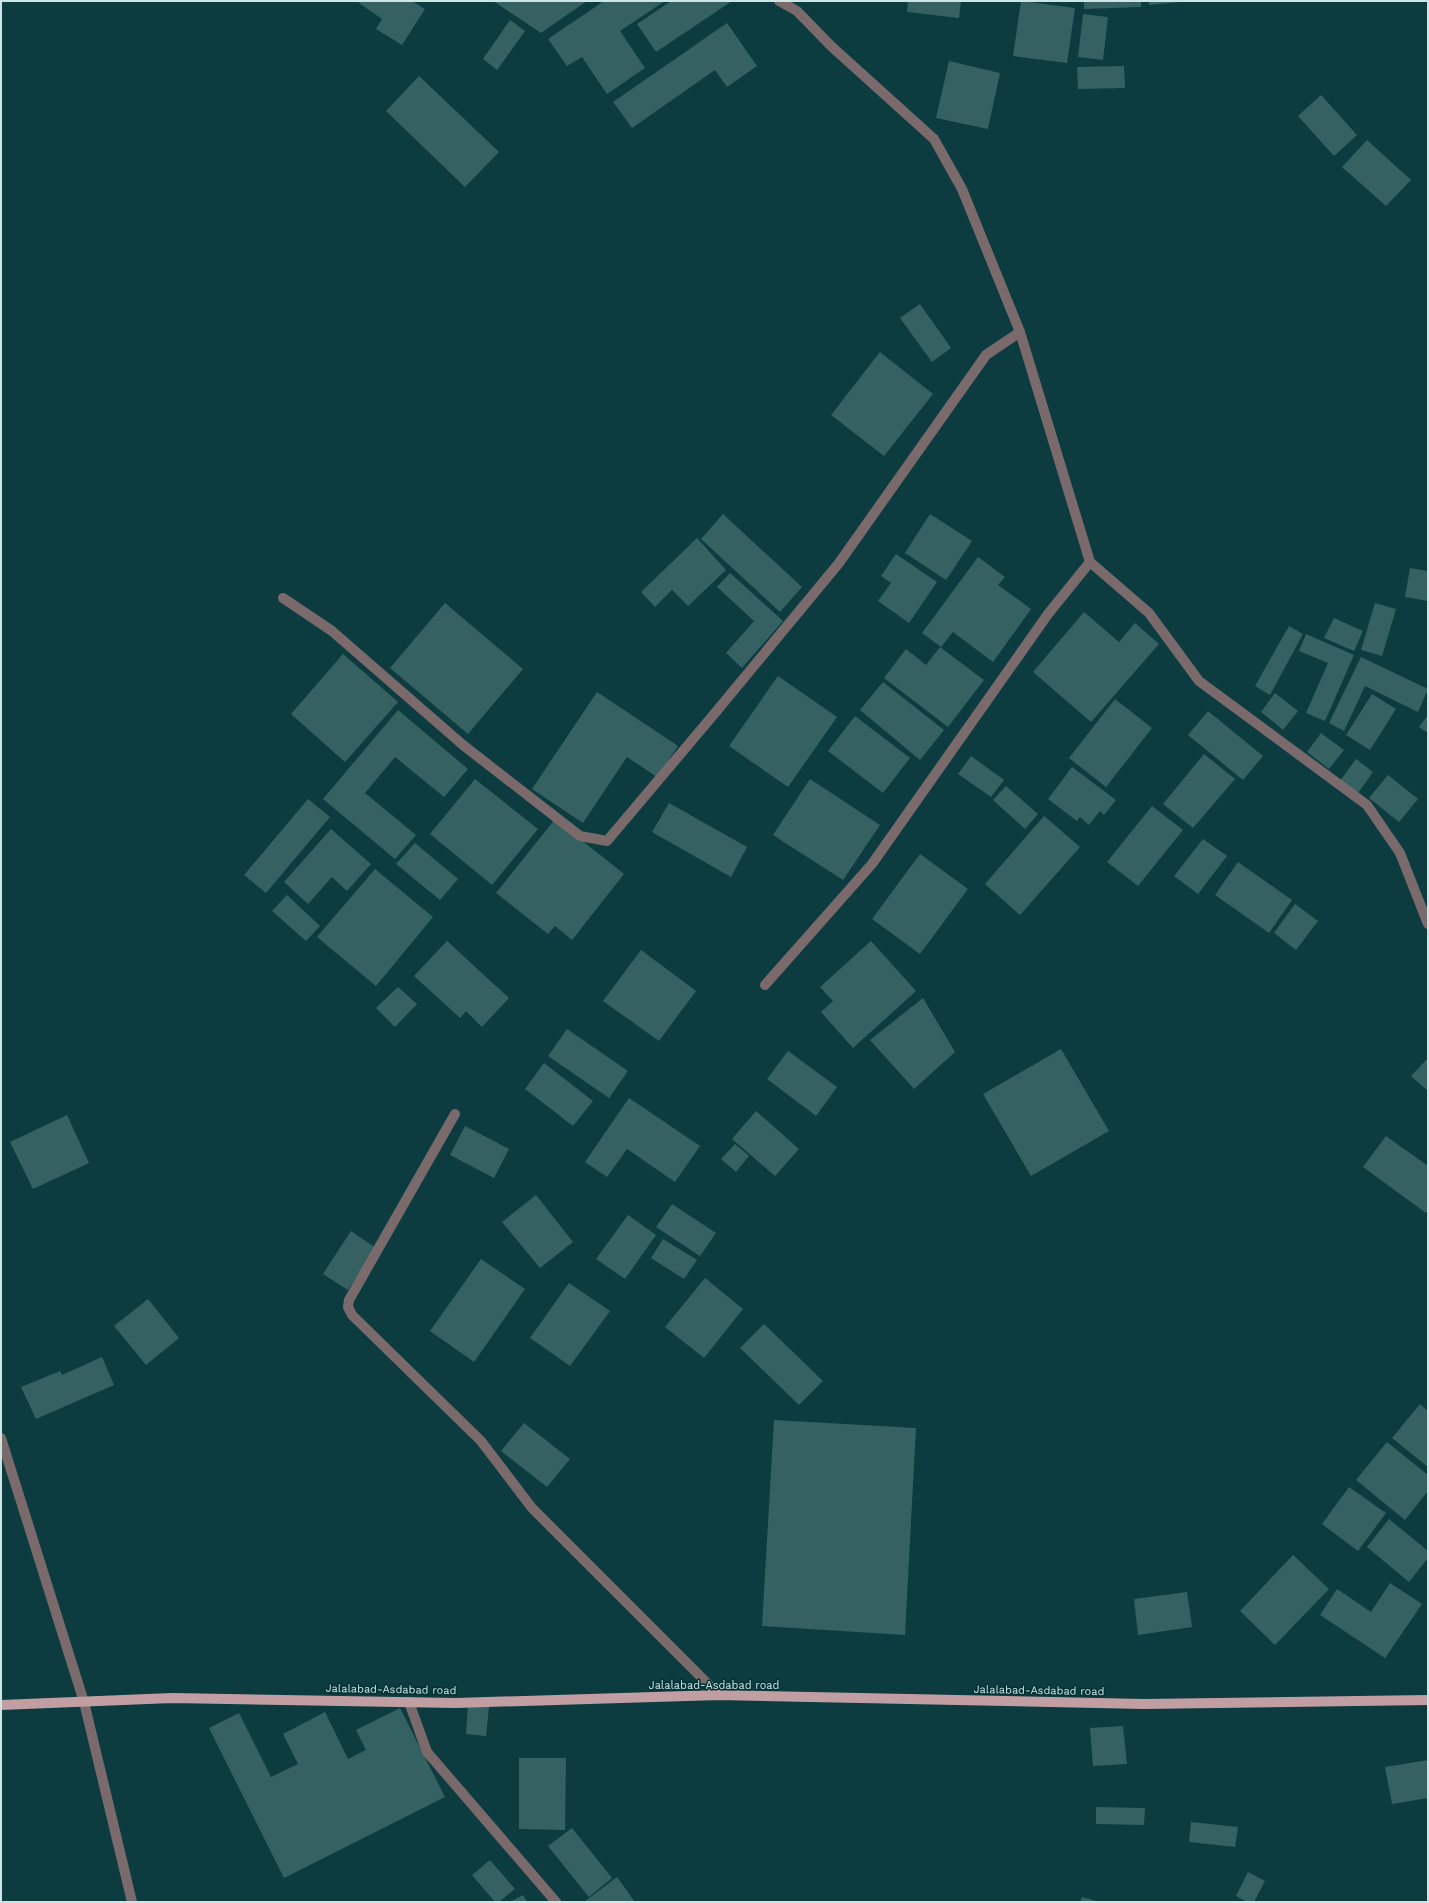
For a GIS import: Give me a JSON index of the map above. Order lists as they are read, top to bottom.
{
  "streets": {
    "main road": ["Jalalabad-Asdabad road"]
  }
}
